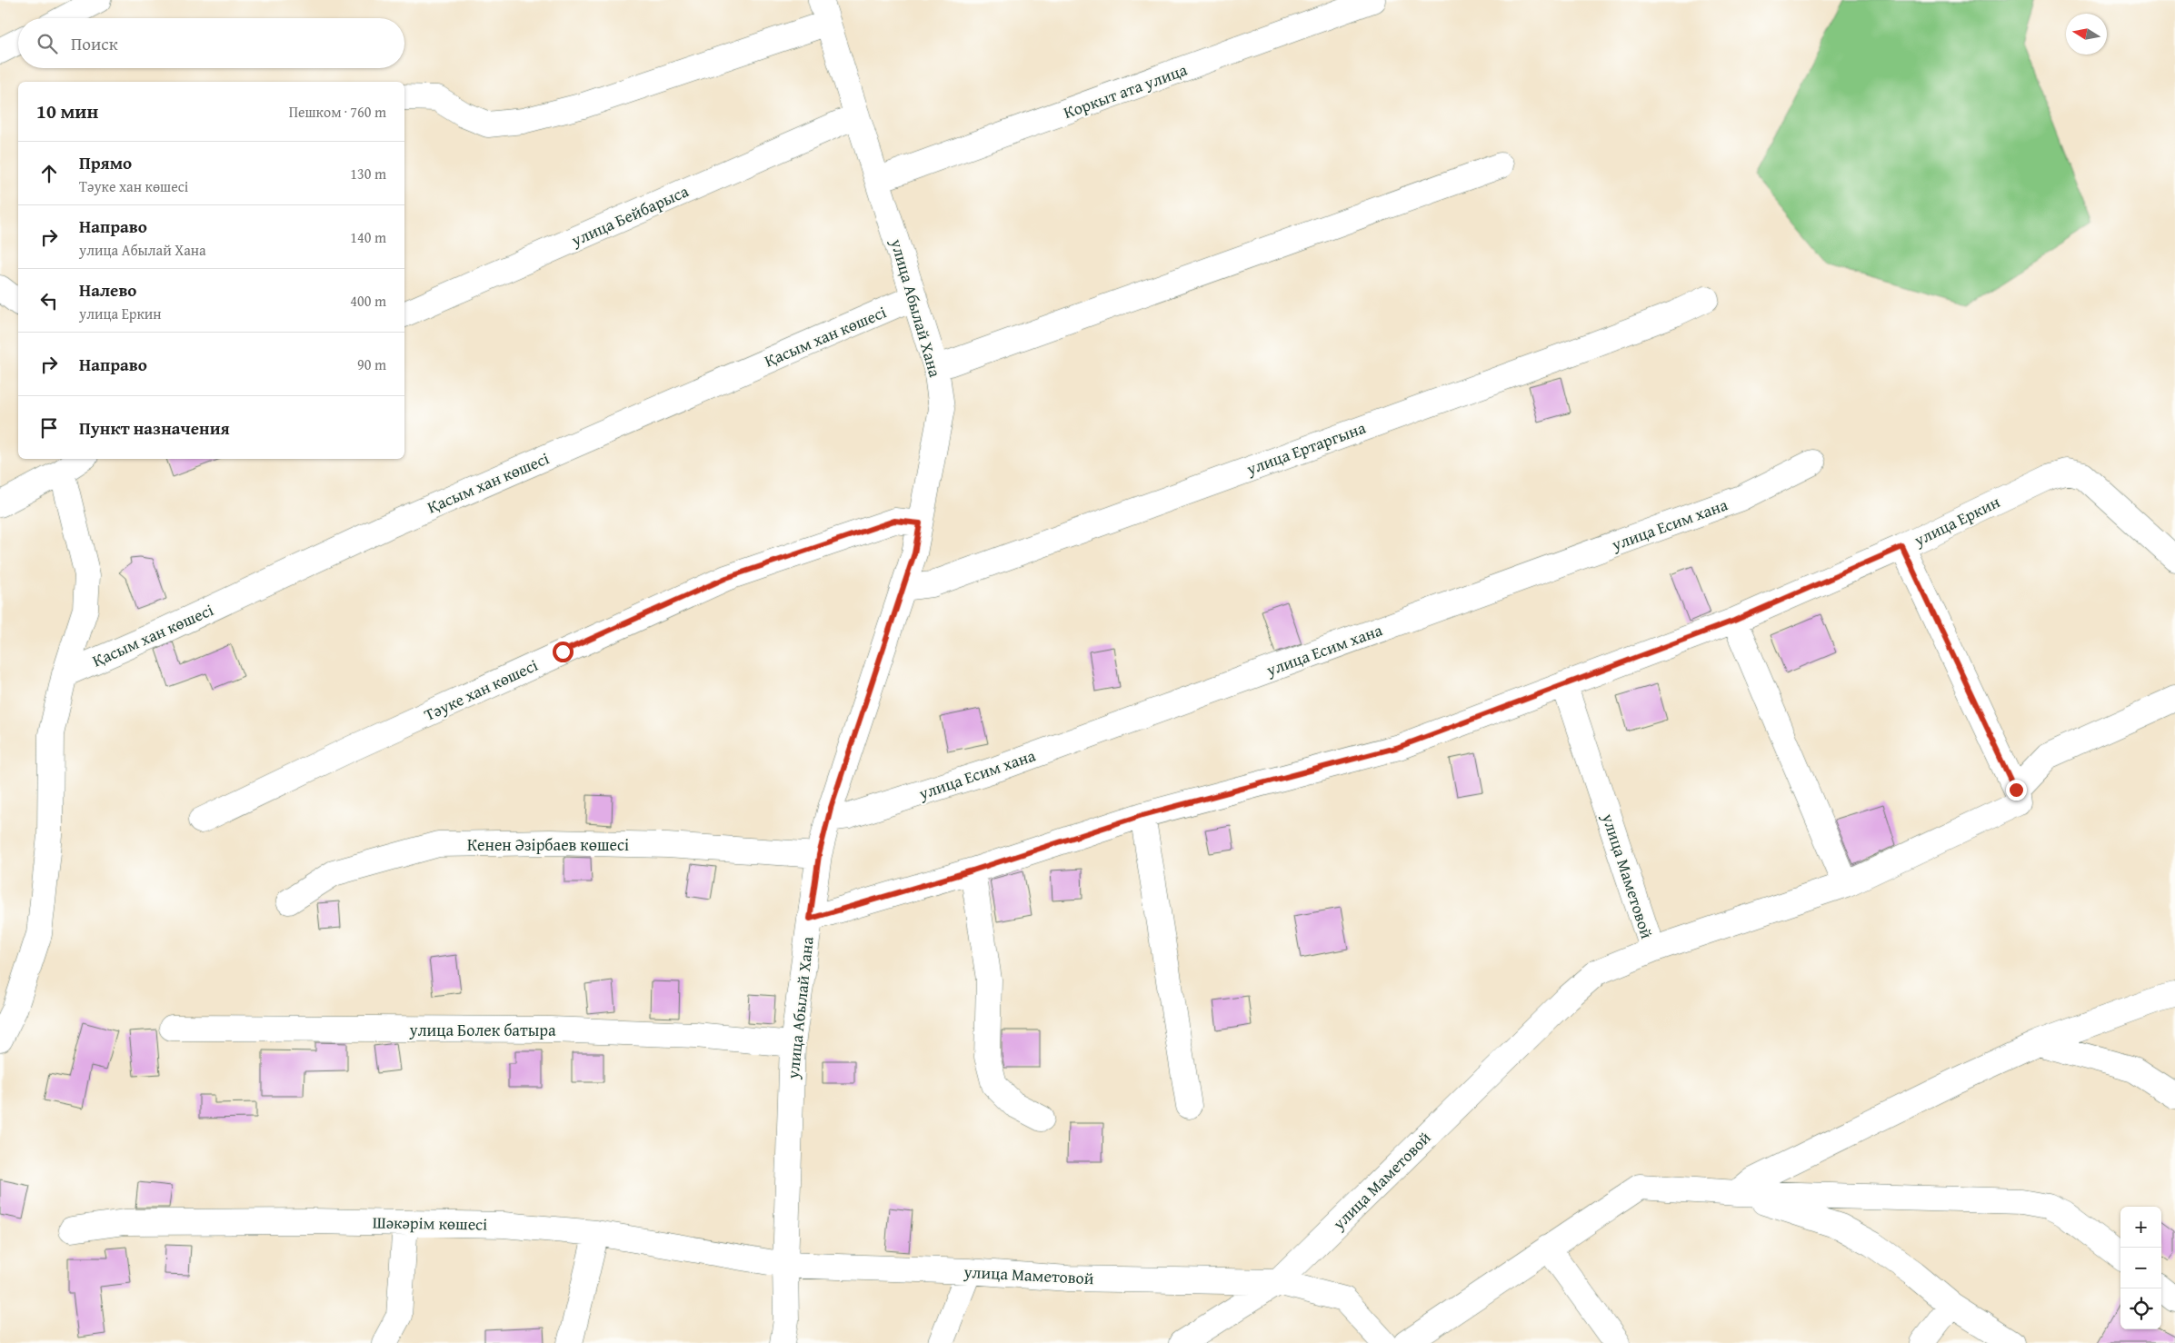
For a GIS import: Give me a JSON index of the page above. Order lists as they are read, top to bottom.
{
  "streets": {
    "street": [
      "Коркыт ата улица",
      "улица Бейбарыса",
      "улица Абылай Хана",
      "Қасым хан көшесі",
      "улица Ертаргына",
      "улица Еркин",
      "улица Есим хана",
      "Тәуке хан көшесі",
      "Кенен Әзірбаев көшесі",
      "улица Маметовой",
      "улица Болек батыра",
      "Шәкәрім көшесі"
    ]
  },
  "crossings": [
    ["Коркыт ата улица", "улица Абылай Хана"],
    ["улица Бейбарыса", "улица Абылай Хана"],
    ["улица Абылай Хана", "Қасым хан көшесі"],
    ["улица Абылай Хана", "улица Ертаргына"],
    ["улица Абылай Хана", "улица Еркин"],
    ["улица Абылай Хана", "улица Есим хана"],
    ["улица Абылай Хана", "Тәуке хан көшесі"],
    ["улица Абылай Хана", "Кенен Әзірбаев көшесі"],
    ["улица Абылай Хана", "улица Маметовой"],
    ["улица Абылай Хана", "улица Болек батыра"],
    ["улица Абылай Хана", "Шәкәрім көшесі"],
    ["улица Еркин", "улица Маметовой"],
    ["улица Маметовой", "Шәкәрім көшесі"]
  ],
  "north": "left",
  "page": {
    "search": "Поиск",
    "heading": ["10 мин", "Пешком · 760 m"],
    "list": [
      ["Прямо", "Тәуке хан көшесі", "130 m"],
      ["Направо", "улица Абылай Хана", "140 m"],
      ["Налево", "улица Еркин", "400 m"],
      ["Направо", "90 m"],
      "Пункт назначения"
    ],
    "map_buttons": ["+", "−"]
  }
}
